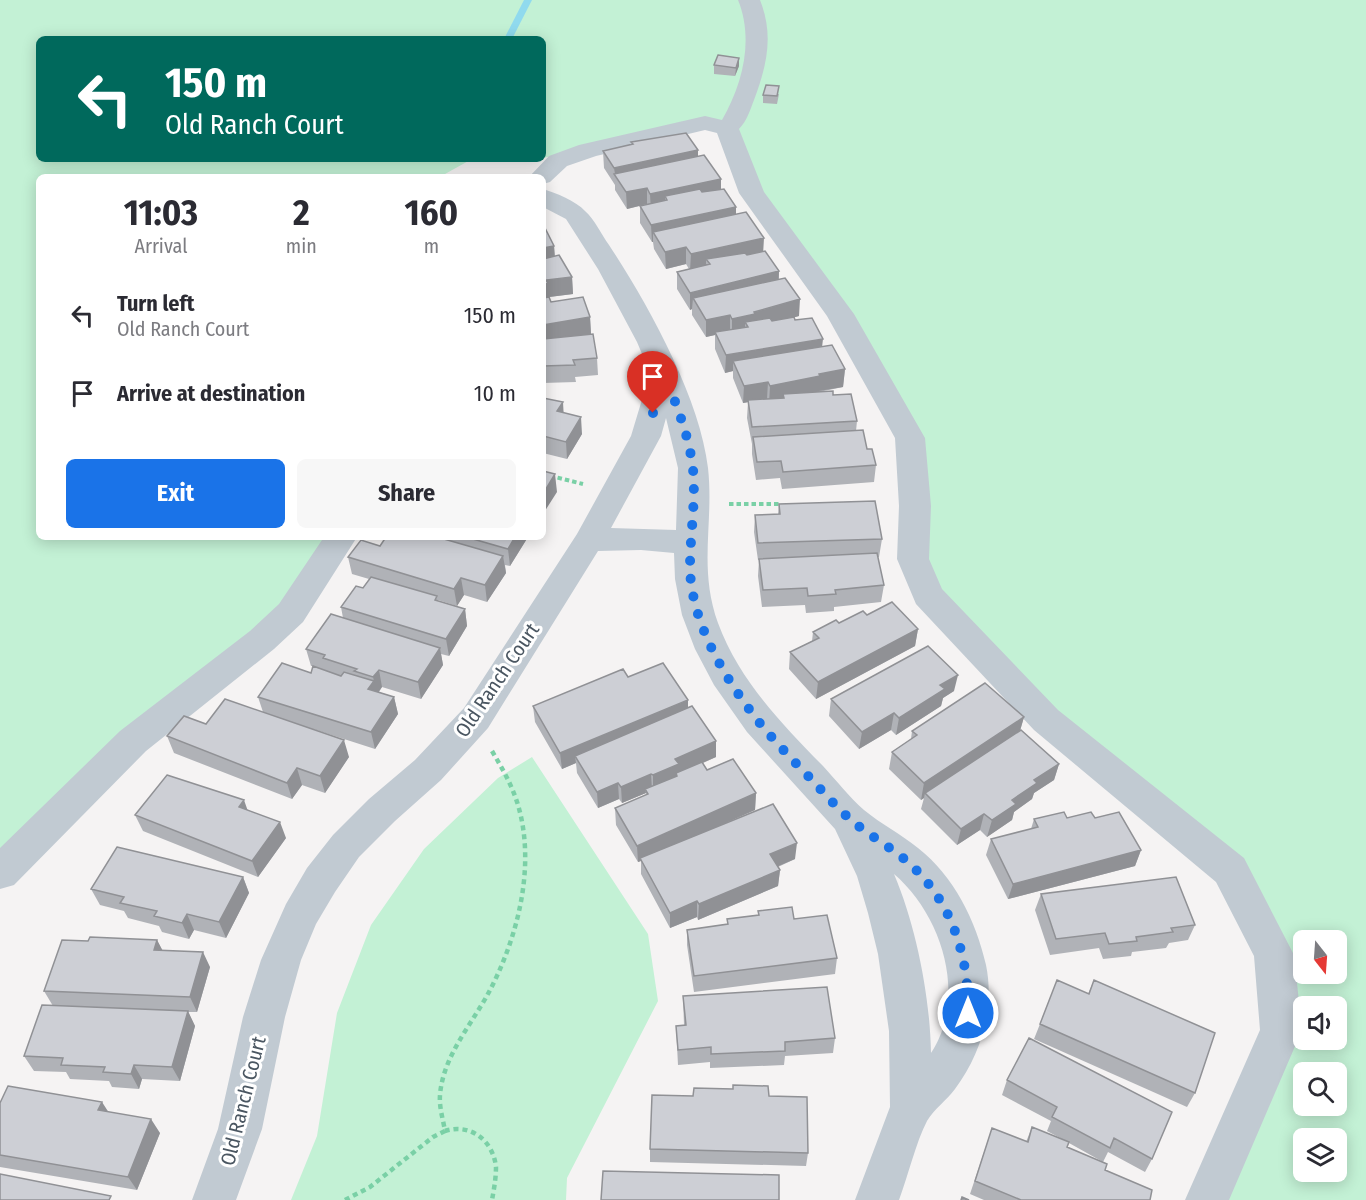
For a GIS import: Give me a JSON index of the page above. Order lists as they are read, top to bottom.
{
  "streets": {
    "street": ["Old Ranch Court"]
  },
  "north": "bottom",
  "page": {
    "turn": ["150 m", "Old Ranch Court"],
    "eta": [
      "11:03",
      "Arrival",
      "2",
      "min",
      "160",
      "m"
    ],
    "list": [
      {
        "name": "Turn left",
        "note": "Old Ranch Court",
        "value": "150 m"
      },
      {
        "name": "Arrive at destination",
        "value": "10 m"
      }
    ],
    "buttons": ["Exit", "Share"]
  }
}
